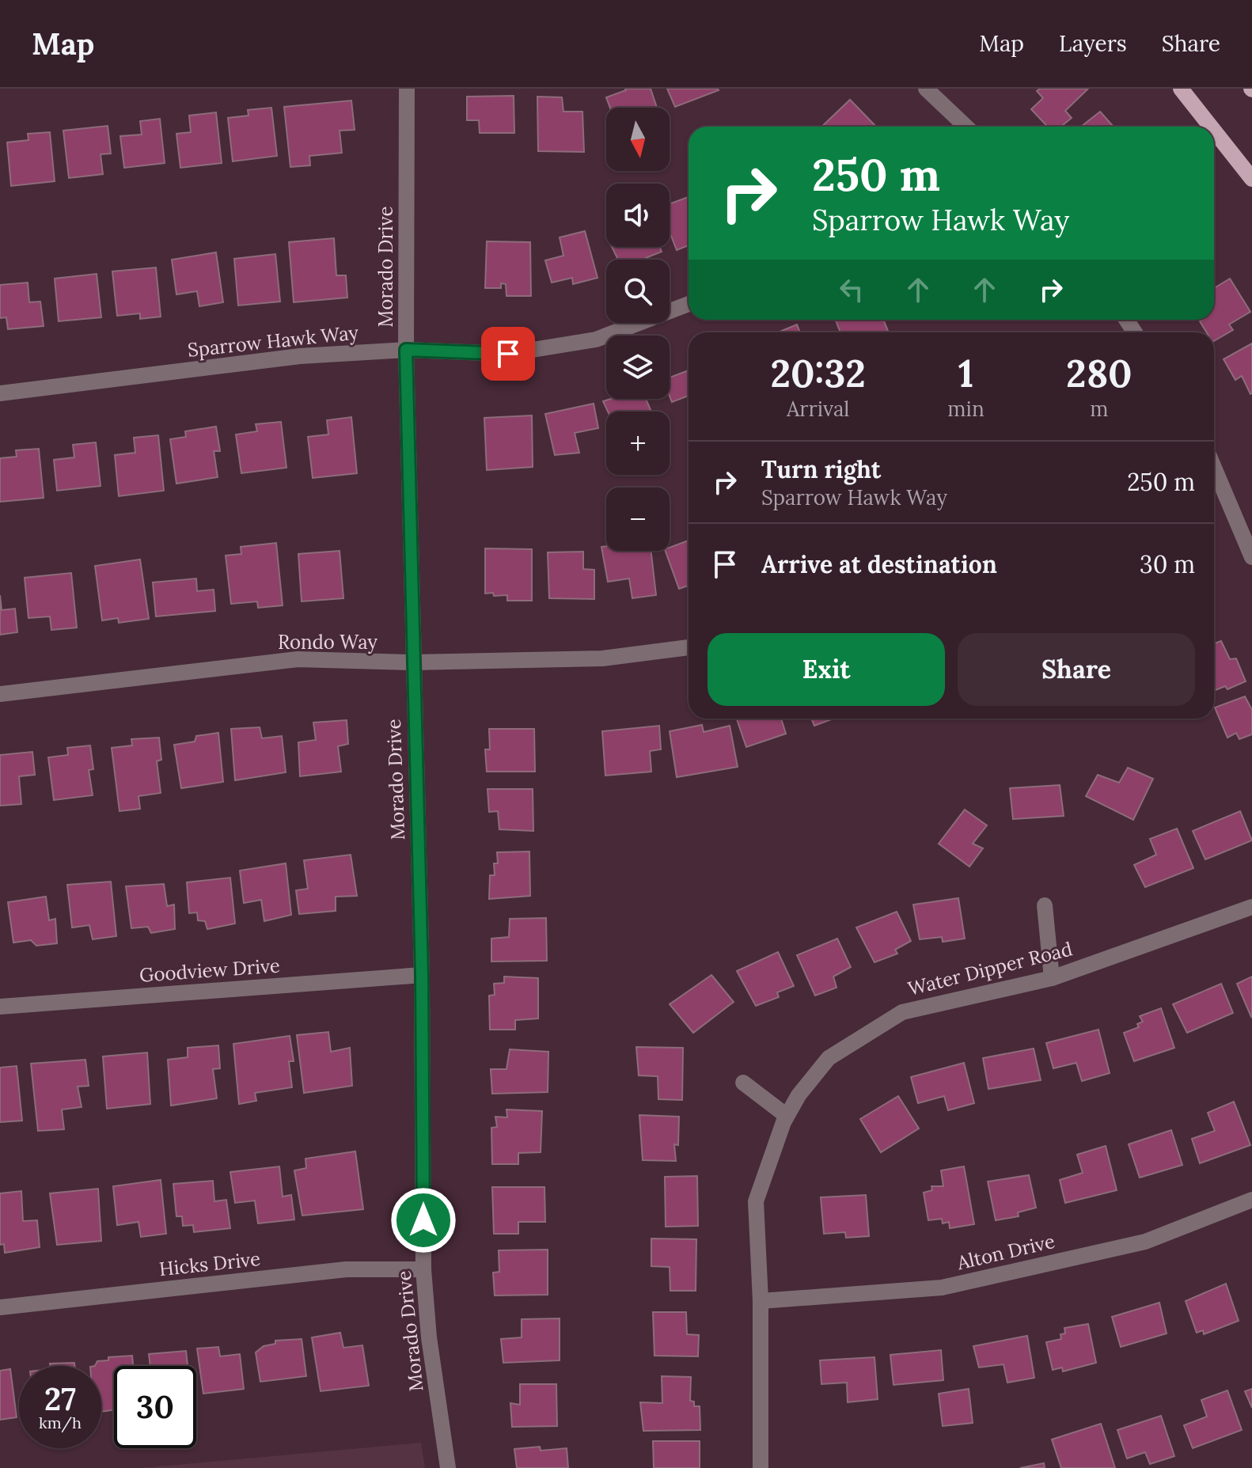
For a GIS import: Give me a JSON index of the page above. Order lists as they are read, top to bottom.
{
  "streets": {
    "street": [
      "Morado Drive",
      "Sparrow Hawk Way",
      "Rondo Way",
      "Water Dipper Road",
      "Goodview Drive",
      "Alton Drive",
      "Hicks Drive"
    ]
  },
  "crossings": [
    ["Morado Drive", "Sparrow Hawk Way"],
    ["Morado Drive", "Rondo Way"],
    ["Morado Drive", "Goodview Drive"],
    ["Morado Drive", "Hicks Drive"],
    ["Water Dipper Road", "Alton Drive"]
  ],
  "north": "bottom",
  "page": {
    "header": "Map",
    "nav": ["Map", "Layers", "Share"],
    "map_buttons": ["+", "−"],
    "turn": ["250 m", "Sparrow Hawk Way"],
    "eta": [
      "20:32",
      "Arrival",
      "1",
      "min",
      "280",
      "m"
    ],
    "list": [
      {
        "name": "Turn right",
        "note": "Sparrow Hawk Way",
        "value": "250 m"
      },
      {
        "name": "Arrive at destination",
        "value": "30 m"
      }
    ],
    "buttons": ["Exit", "Share"],
    "speed": "27 km/h",
    "limit": "30"
  }
}
